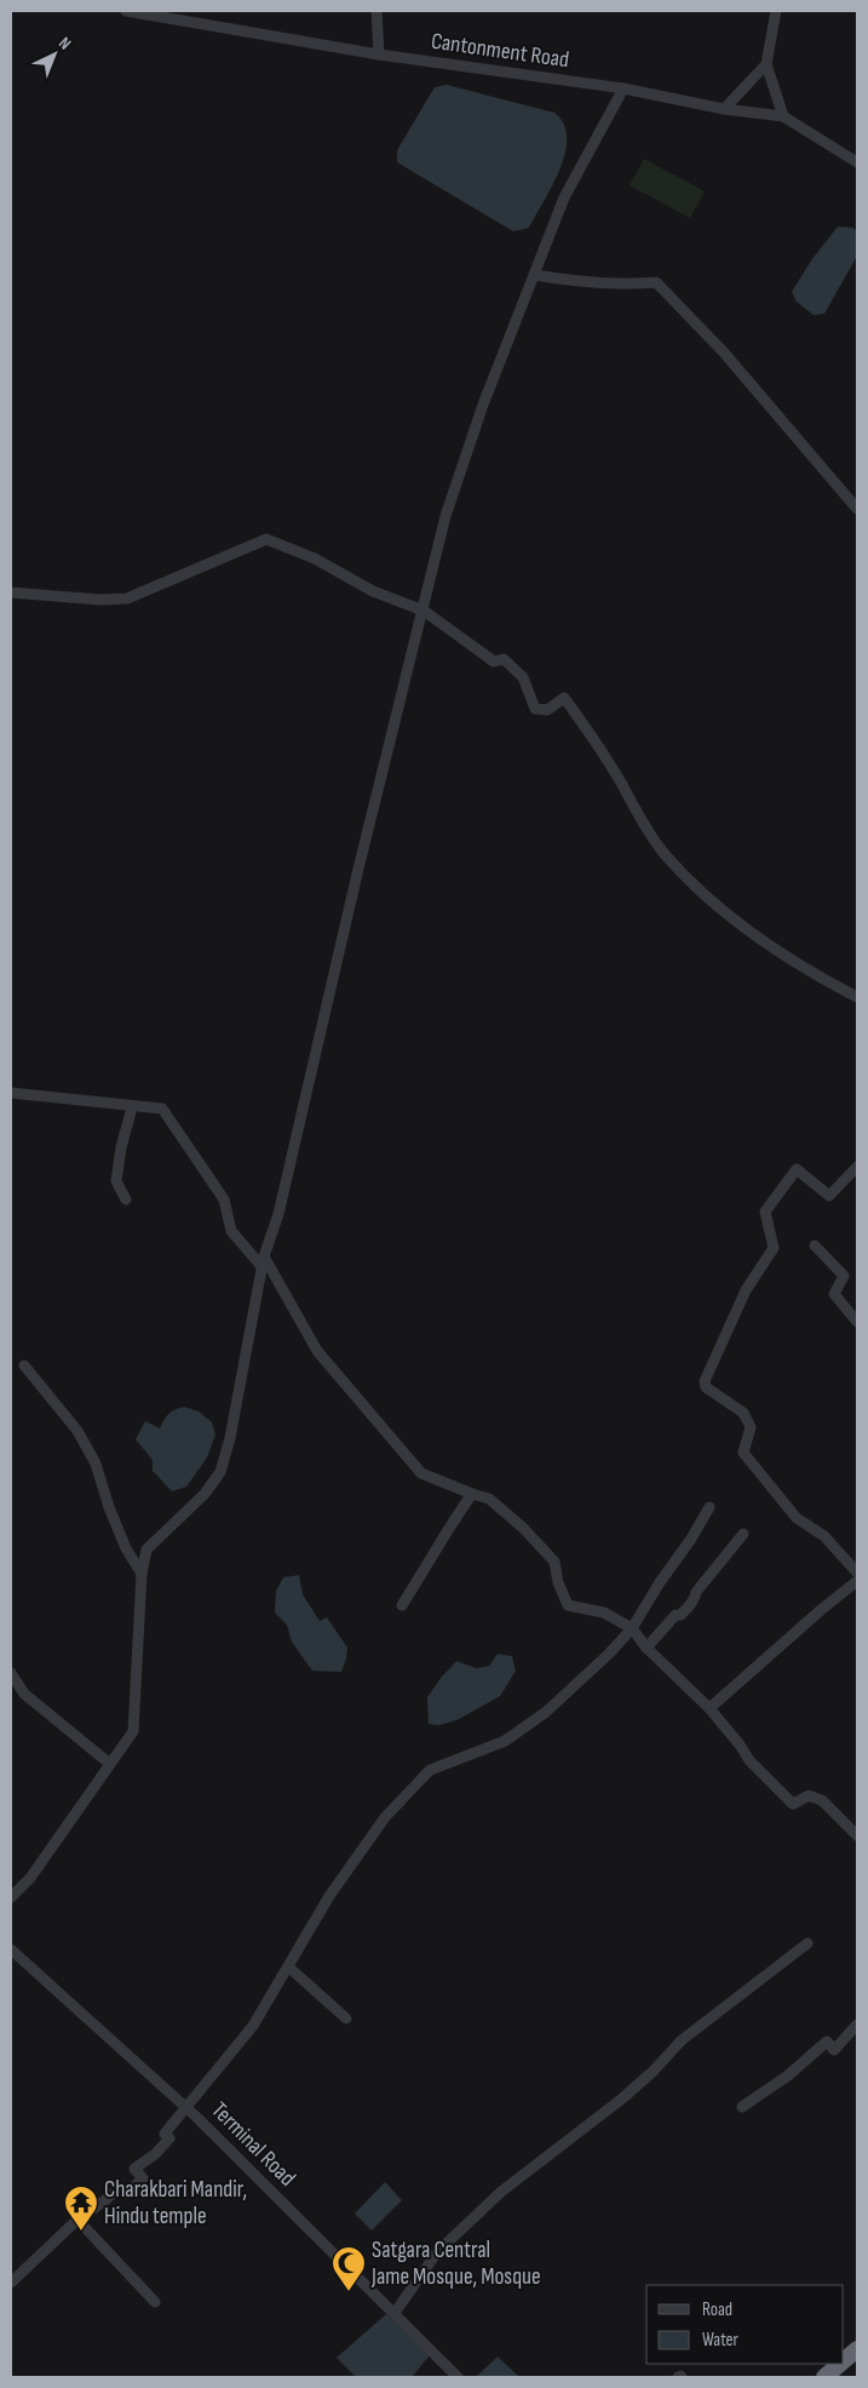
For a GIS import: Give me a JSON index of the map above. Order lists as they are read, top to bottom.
{
  "streets": {
    "street": ["Cantonment Road", "Terminal Road"]
  },
  "places": {
    "temple": ["Charakbari Mandir, Hindu temple"],
    "mosque": ["Satgara Central Jame Mosque, Mosque"]
  },
  "legend": ["Road", "Water"],
  "north": "top right"
}
